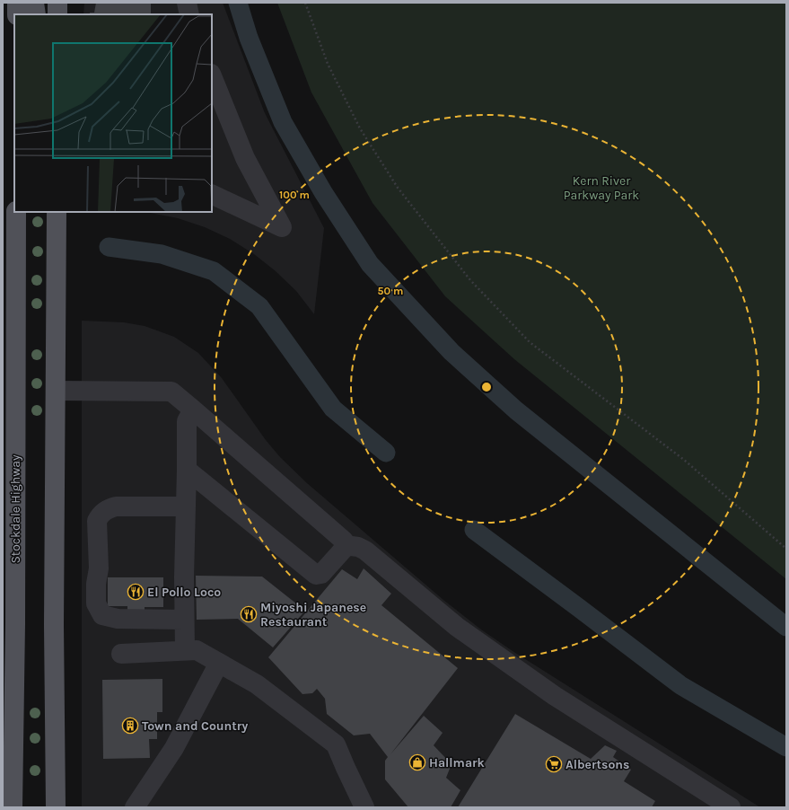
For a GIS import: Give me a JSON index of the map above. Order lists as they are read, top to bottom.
{
  "streets": {
    "main road": ["Stockdale Highway"]
  },
  "parks": ["Kern River Parkway Park"],
  "places": {
    "restaurant": ["El Pollo Loco", "Miyoshi Japanese Restaurant"],
    "building": ["Town and Country"],
    "shop": ["Hallmark"],
    "supermarket": ["Albertsons"]
  },
  "rings": ["100 m", "50 m"]
}
